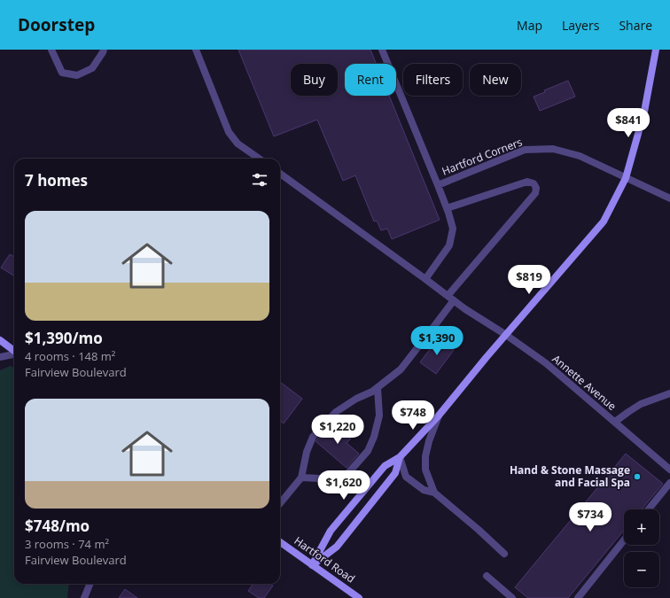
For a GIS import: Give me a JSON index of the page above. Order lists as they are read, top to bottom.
{
  "streets": {
    "street": ["Hartford Road"],
    "lane": ["Hartford Corners", "Annette Avenue"]
  },
  "places": ["Hand & Stone Massage and Facial Spa"],
  "page": {
    "header": "Doorstep",
    "nav": ["Map", "Layers", "Share"],
    "chip": [
      "Buy",
      "Rent",
      "Filters",
      "New"
    ],
    "price": [
      "$841",
      "$819",
      "$1,390",
      "$748",
      "$1,220",
      "$1,620",
      "$734"
    ],
    "heading": "7 homes",
    "list": [
      {
        "name": "$1,390/mo",
        "note": "4 rooms · 148 m² · Fairview Boulevard"
      },
      {
        "name": "$748/mo",
        "note": "3 rooms · 74 m² · Fairview Boulevard"
      }
    ],
    "map_buttons": ["+", "−"]
  }
}
